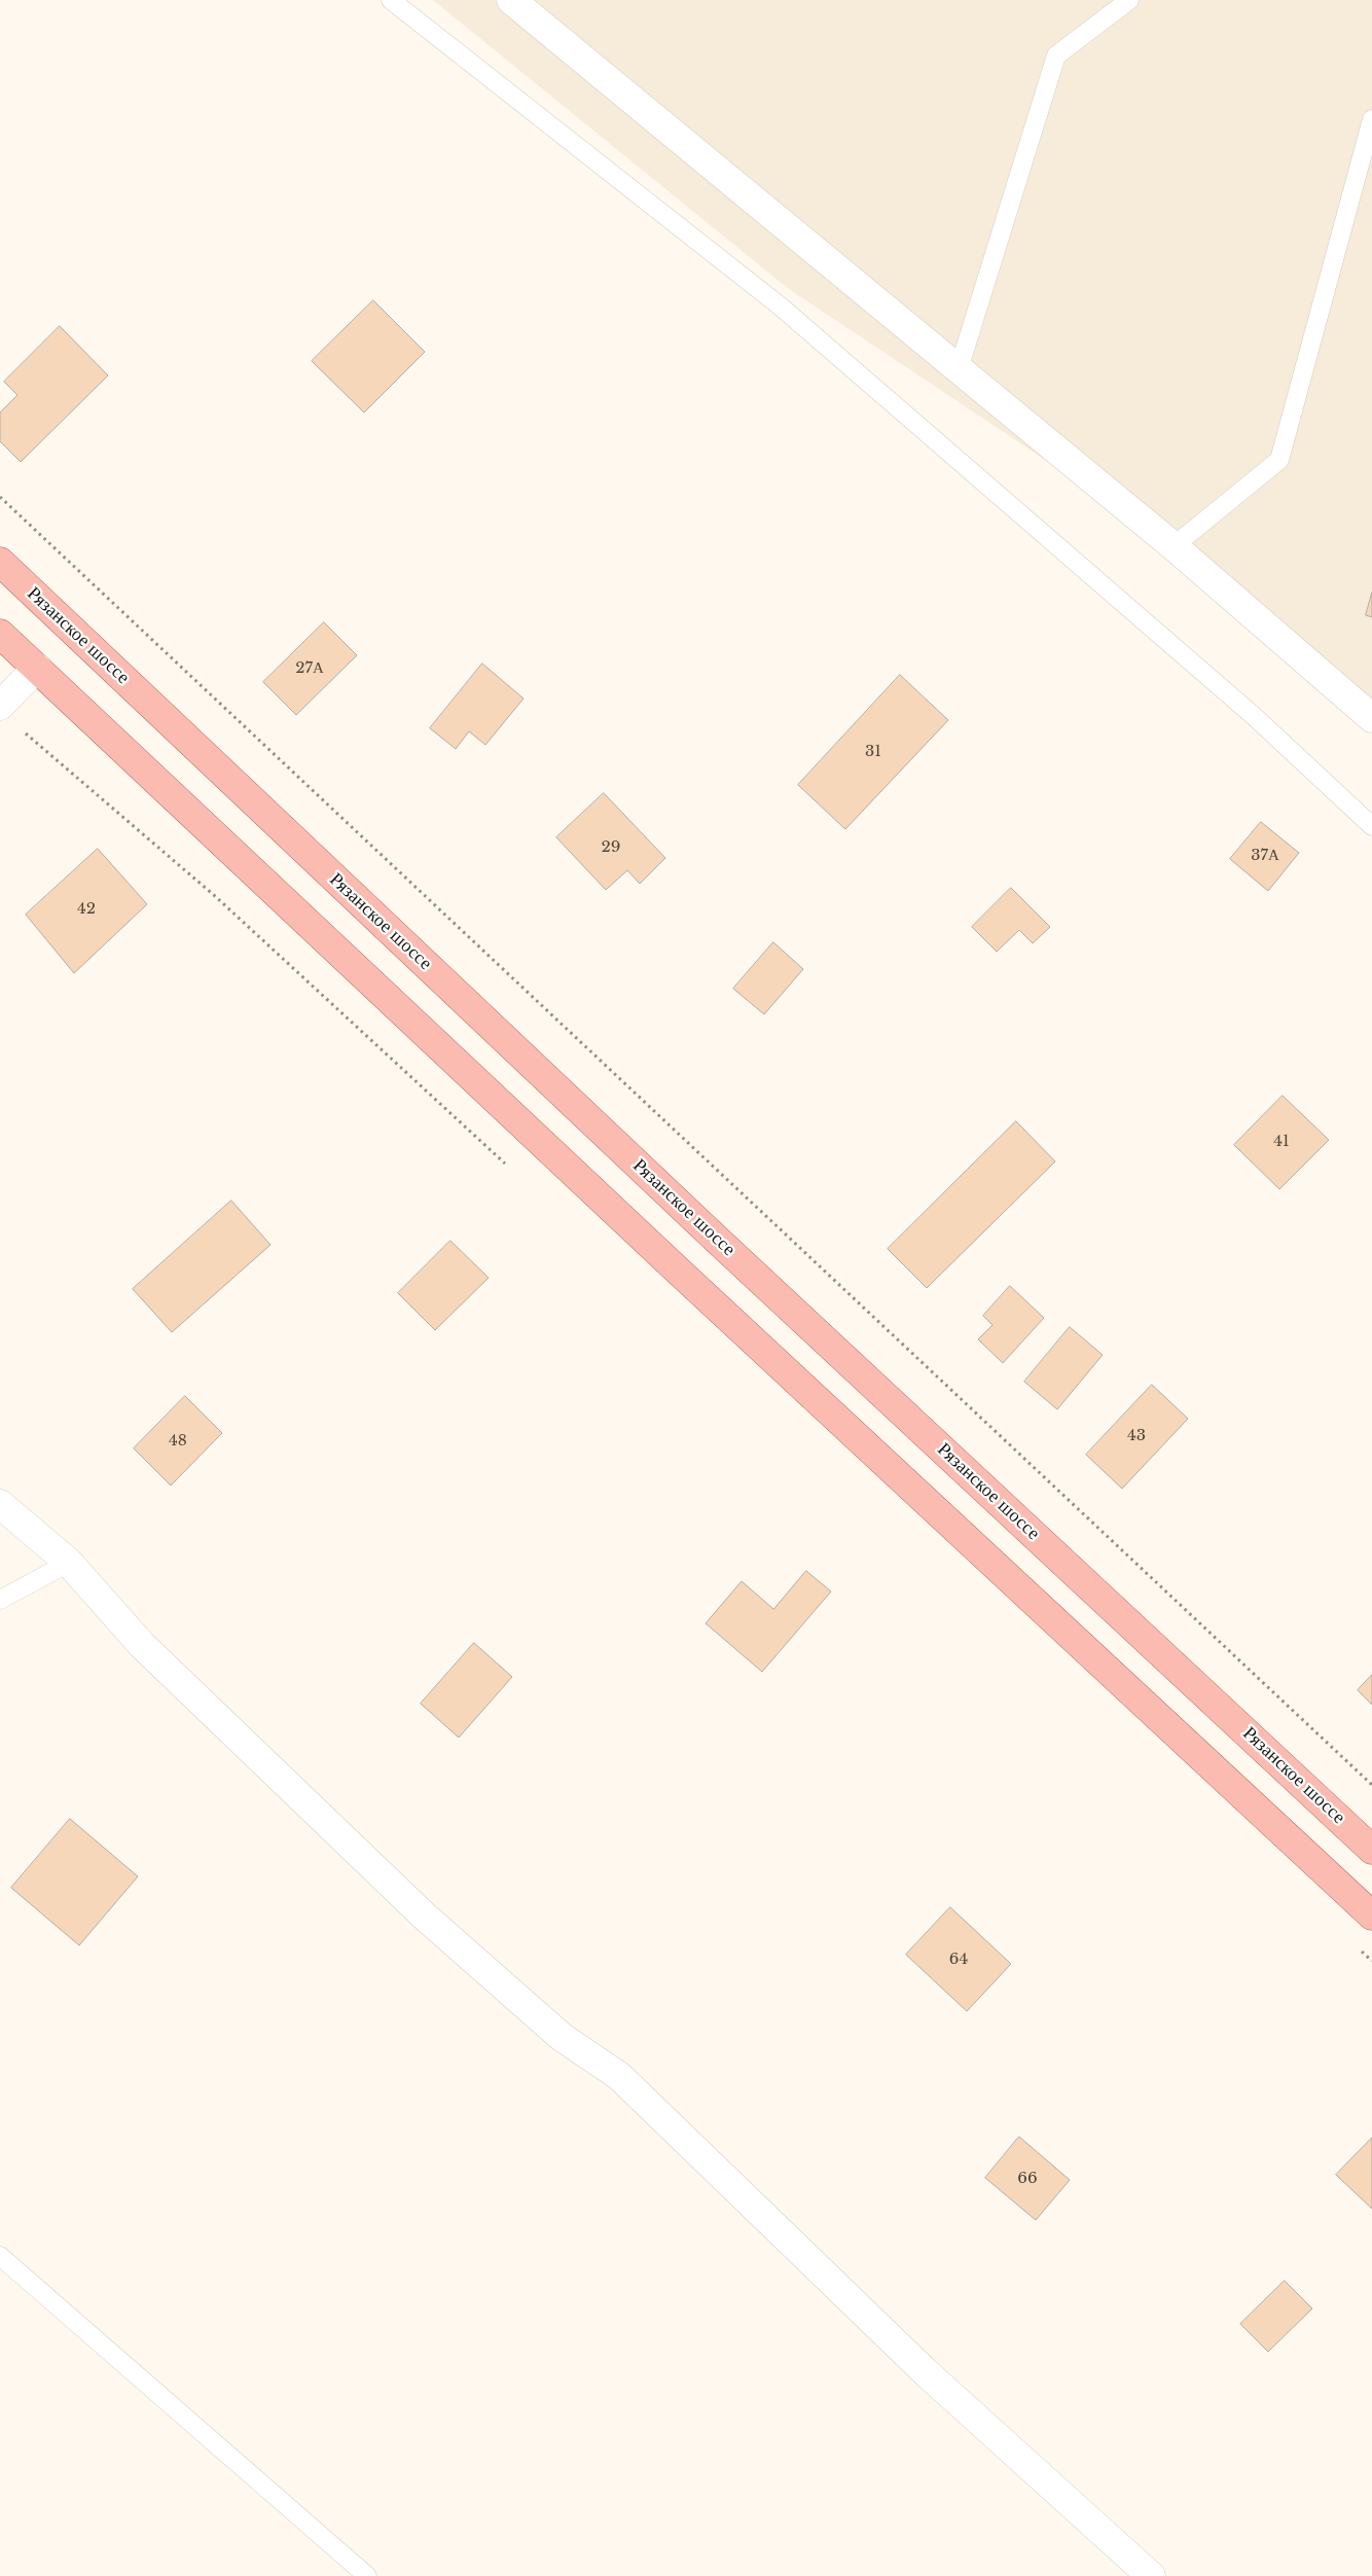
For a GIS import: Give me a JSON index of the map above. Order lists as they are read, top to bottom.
{
  "streets": {
    "main road": ["Рязанское шоссе"]
  },
  "house_numbers": [
    "27А",
    "31",
    "29",
    "37А",
    "42",
    "41",
    "43",
    "48",
    "64",
    "66"
  ]
}
